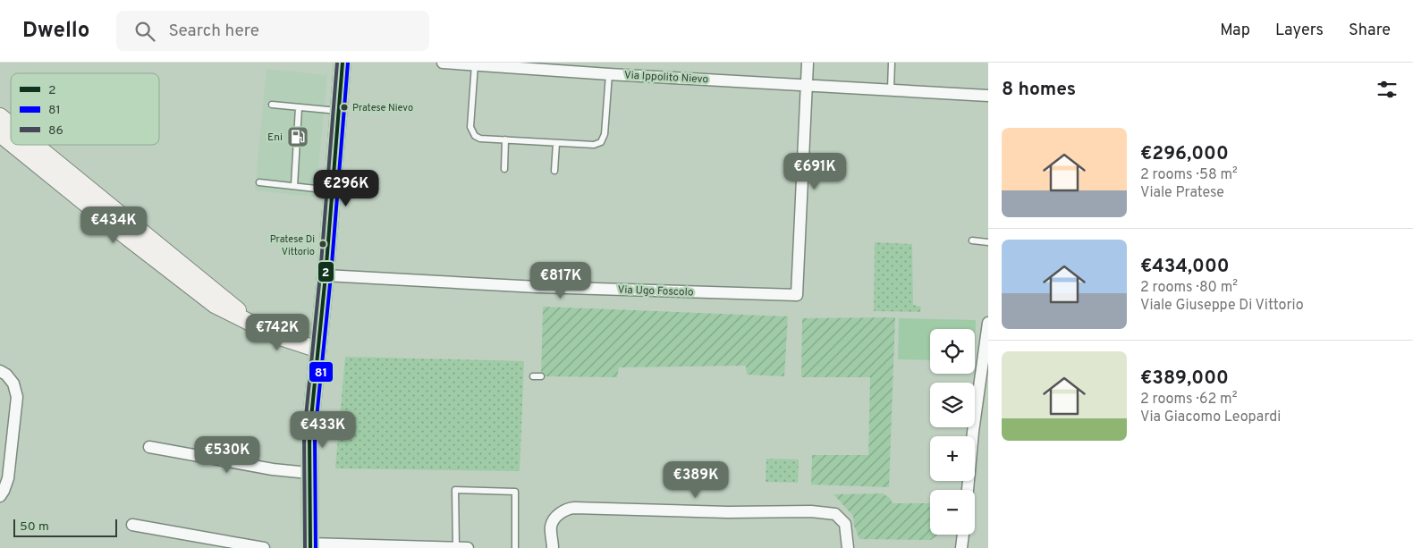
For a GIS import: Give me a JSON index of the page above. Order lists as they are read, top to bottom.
{
  "streets": {
    "street": ["Via Ippolito Nievo", "Via Ugo Foscolo"]
  },
  "crossings": [
    ["Via Ippolito Nievo", "Via Ugo Foscolo"]
  ],
  "places": {
    "other": ["Pratese Nievo", "Pratese Di Vittorio"],
    "fuel station": ["Eni"]
  },
  "lines": ["transit line 2", "transit line 81", "transit line 86"],
  "legend": ["2", "81", "86"],
  "scale_bar": "50 m",
  "page": {
    "header": "Dwello",
    "search": "Search here",
    "nav": ["Map", "Layers", "Share"],
    "heading": "8 homes",
    "list": [
      {
        "name": "€296,000",
        "note": "2 rooms · 58 m² · Viale Pratese"
      },
      {
        "name": "€434,000",
        "note": "2 rooms · 80 m² · Viale Giuseppe Di Vittorio"
      },
      {
        "name": "€389,000",
        "note": "2 rooms · 62 m² · Via Giacomo Leopardi"
      }
    ],
    "price": [
      "€691K",
      "€296K",
      "€434K",
      "€817K",
      "€742K",
      "€433K",
      "€530K",
      "€389K"
    ],
    "map_buttons": ["+", "−"],
    "scale": "50 m"
  }
}
